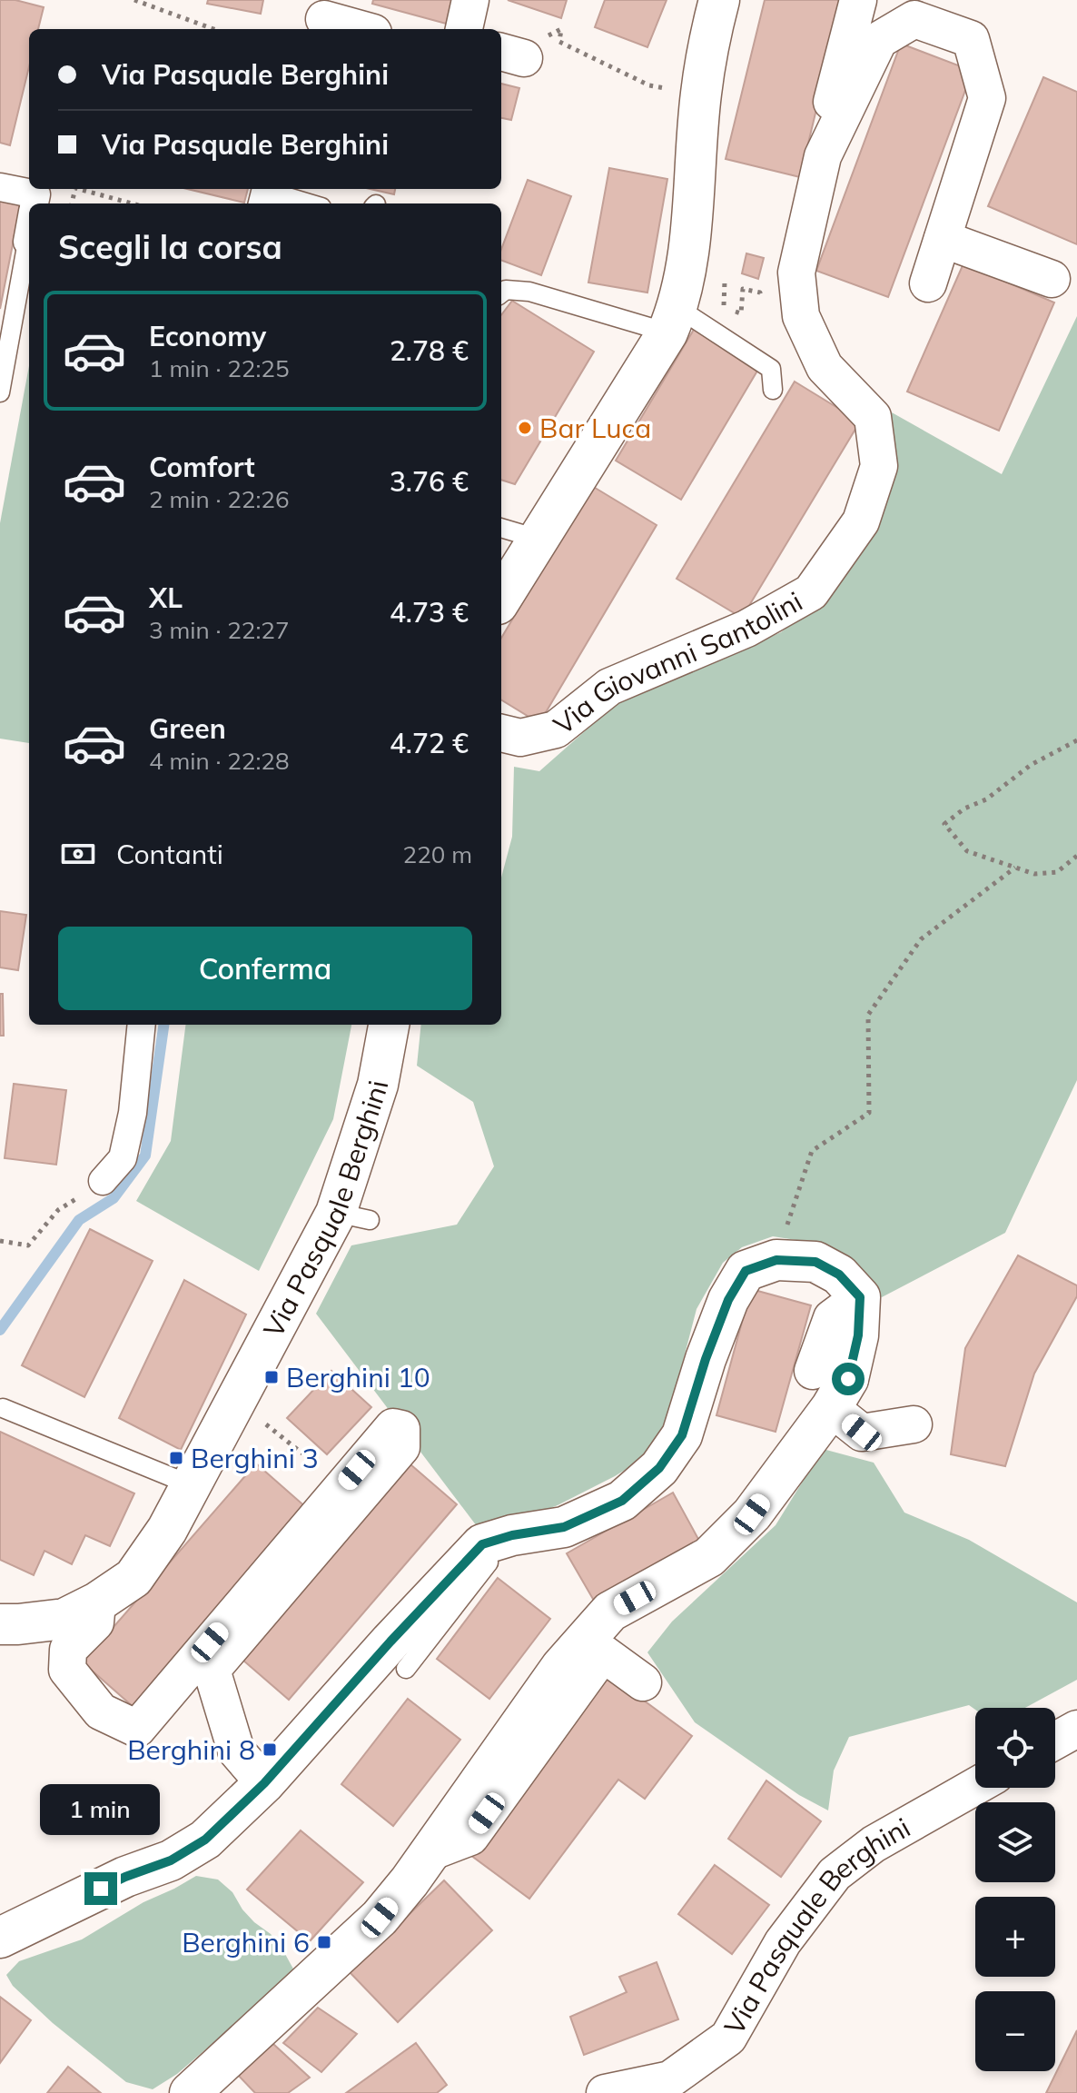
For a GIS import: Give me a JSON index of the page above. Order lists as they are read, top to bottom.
{
  "streets": {
    "street": ["Via Giovanni Santolini", "Via Pasquale Berghini"]
  },
  "places": {
    "other": ["Bar Luca"],
    "transit": [
      "Berghini 10",
      "Berghini 3",
      "Berghini 8",
      "Berghini 6"
    ]
  },
  "page": {
    "banner": ["Via Pasquale Berghini", "Via Pasquale Berghini"],
    "heading": "Scegli la corsa",
    "list": [
      {
        "name": "Economy",
        "note": "1 min · 22:25",
        "value": "2.78 €"
      },
      {
        "name": "Comfort",
        "note": "2 min · 22:26",
        "value": "3.76 €"
      },
      {
        "name": "XL",
        "note": "3 min · 22:27",
        "value": "4.73 €"
      },
      {
        "name": "Green",
        "note": "4 min · 22:28",
        "value": "4.72 €"
      }
    ],
    "pay": ["Contanti", "220 m"],
    "buttons": "Conferma",
    "map_buttons": ["+", "−"],
    "bubble": "1 min"
  }
}
